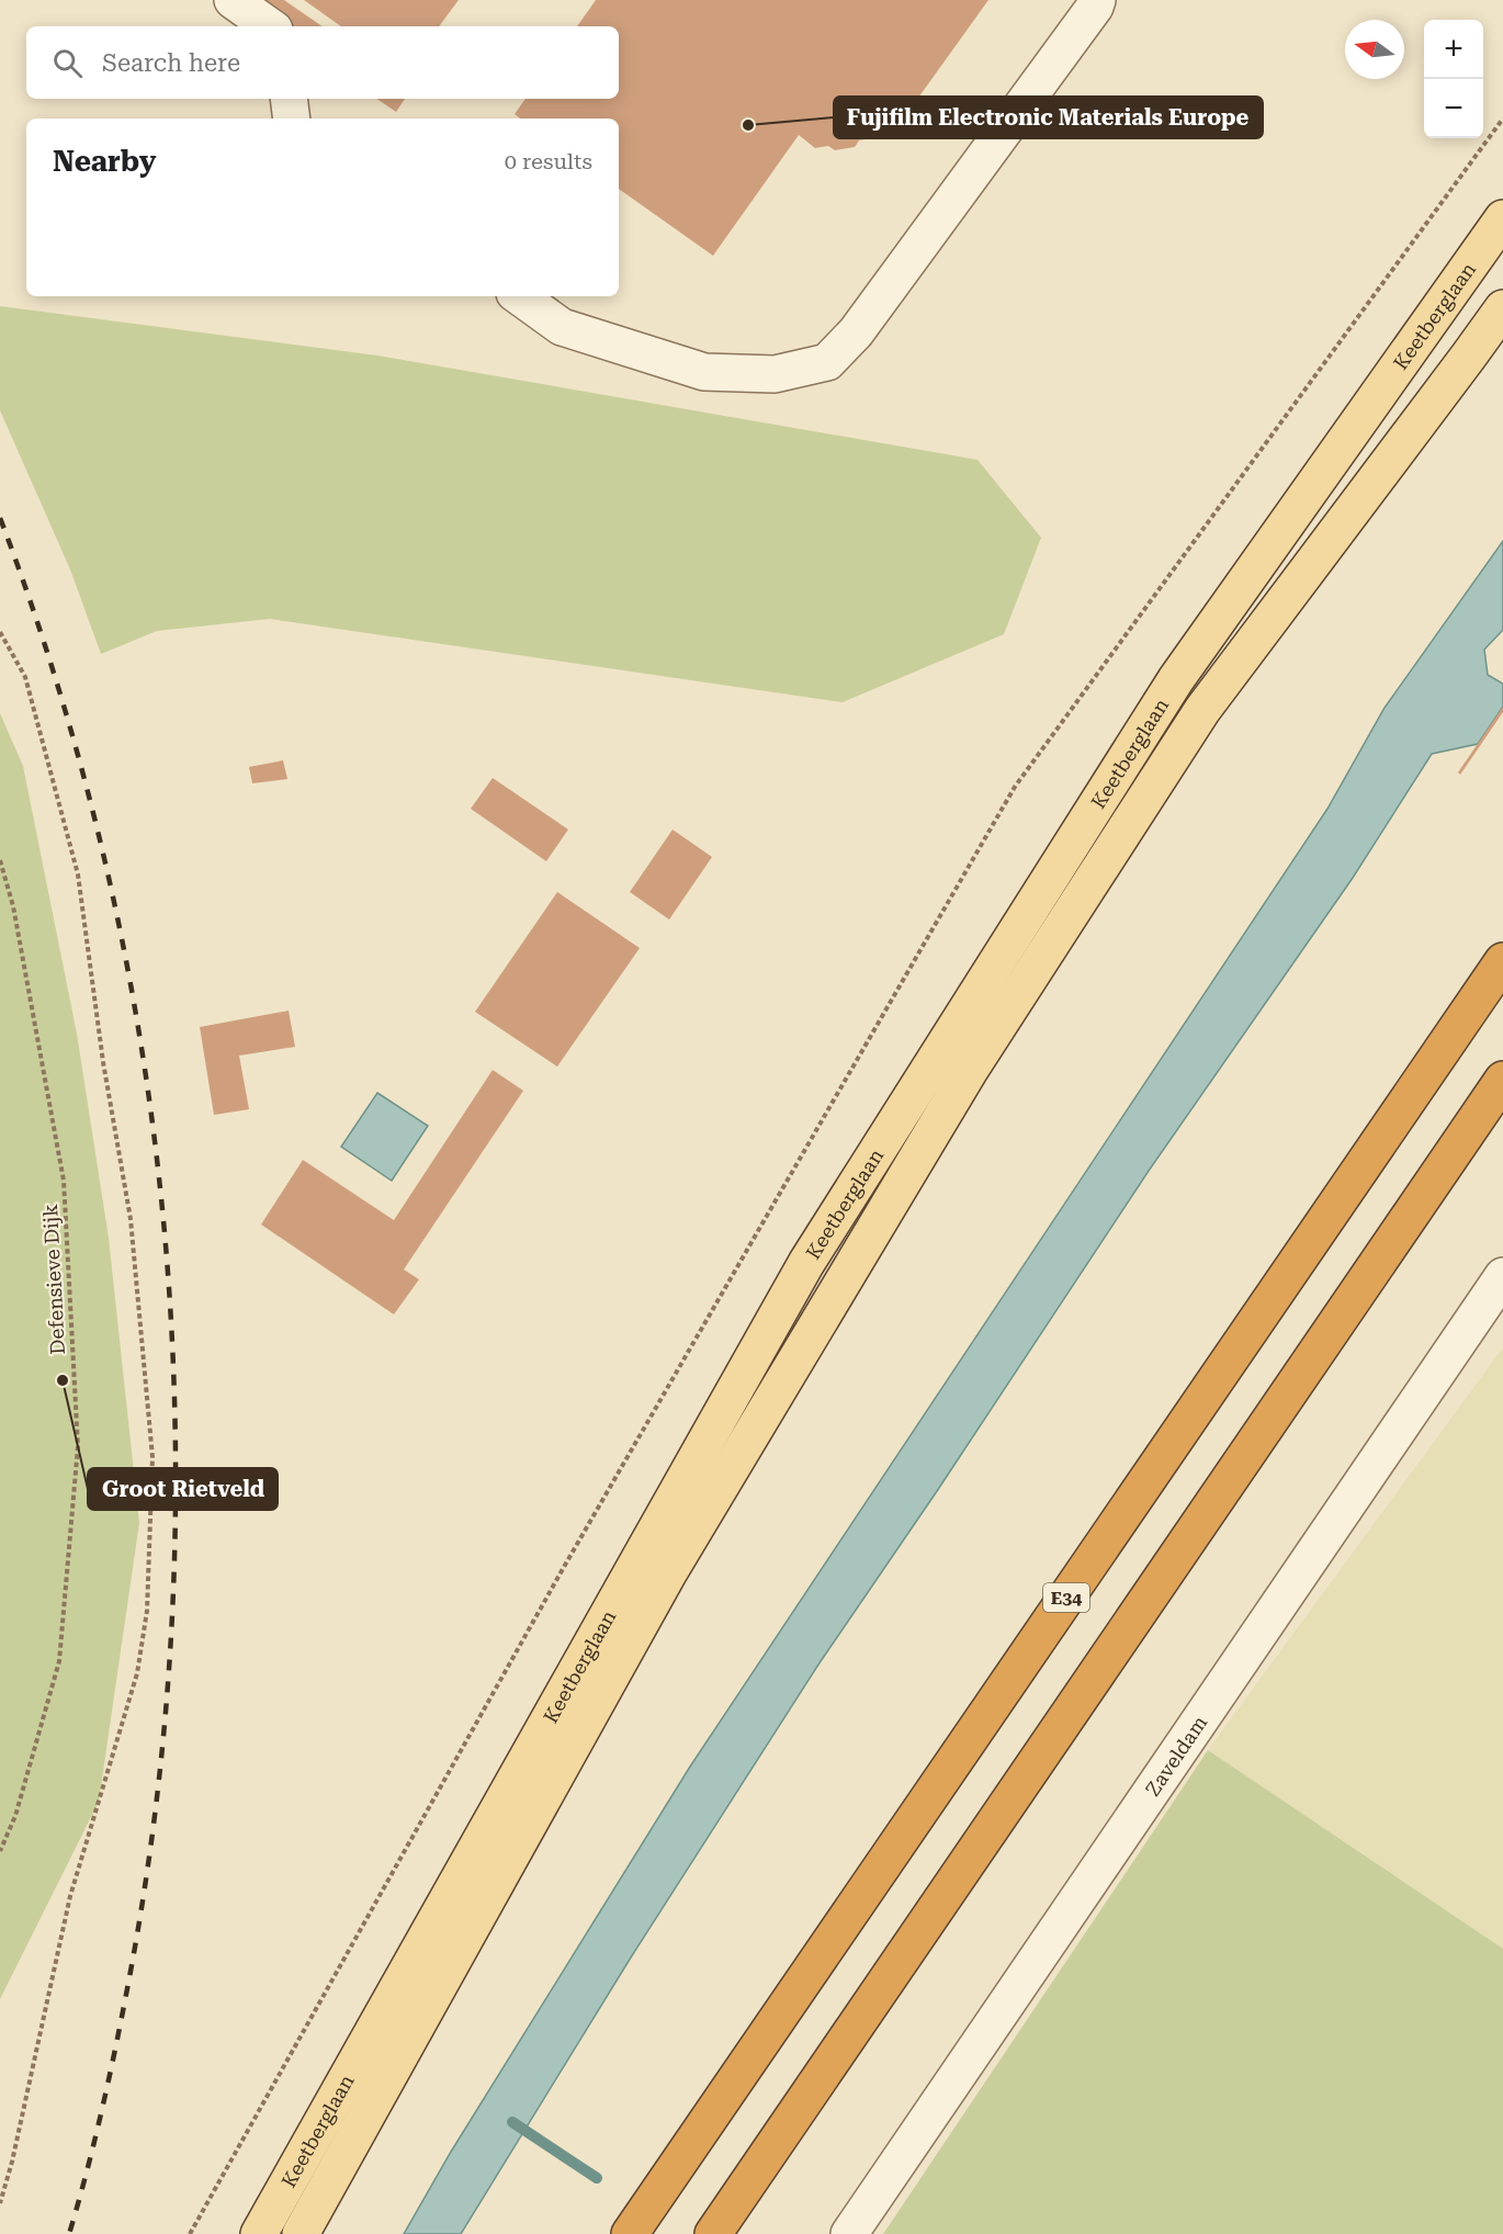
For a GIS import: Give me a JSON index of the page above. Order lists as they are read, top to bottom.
{
  "streets": {
    "highway": ["E34"],
    "main road": ["Keetberglaan"],
    "street": ["Zaveldam"],
    "path": ["Defensieve Dijk"]
  },
  "places": ["Fujifilm Electronic Materials Europe", "Groot Rietveld"],
  "north": "left",
  "page": {
    "map_buttons": ["+", "−"],
    "search": "Search here",
    "heading": ["Nearby", "0 results"]
  }
}
